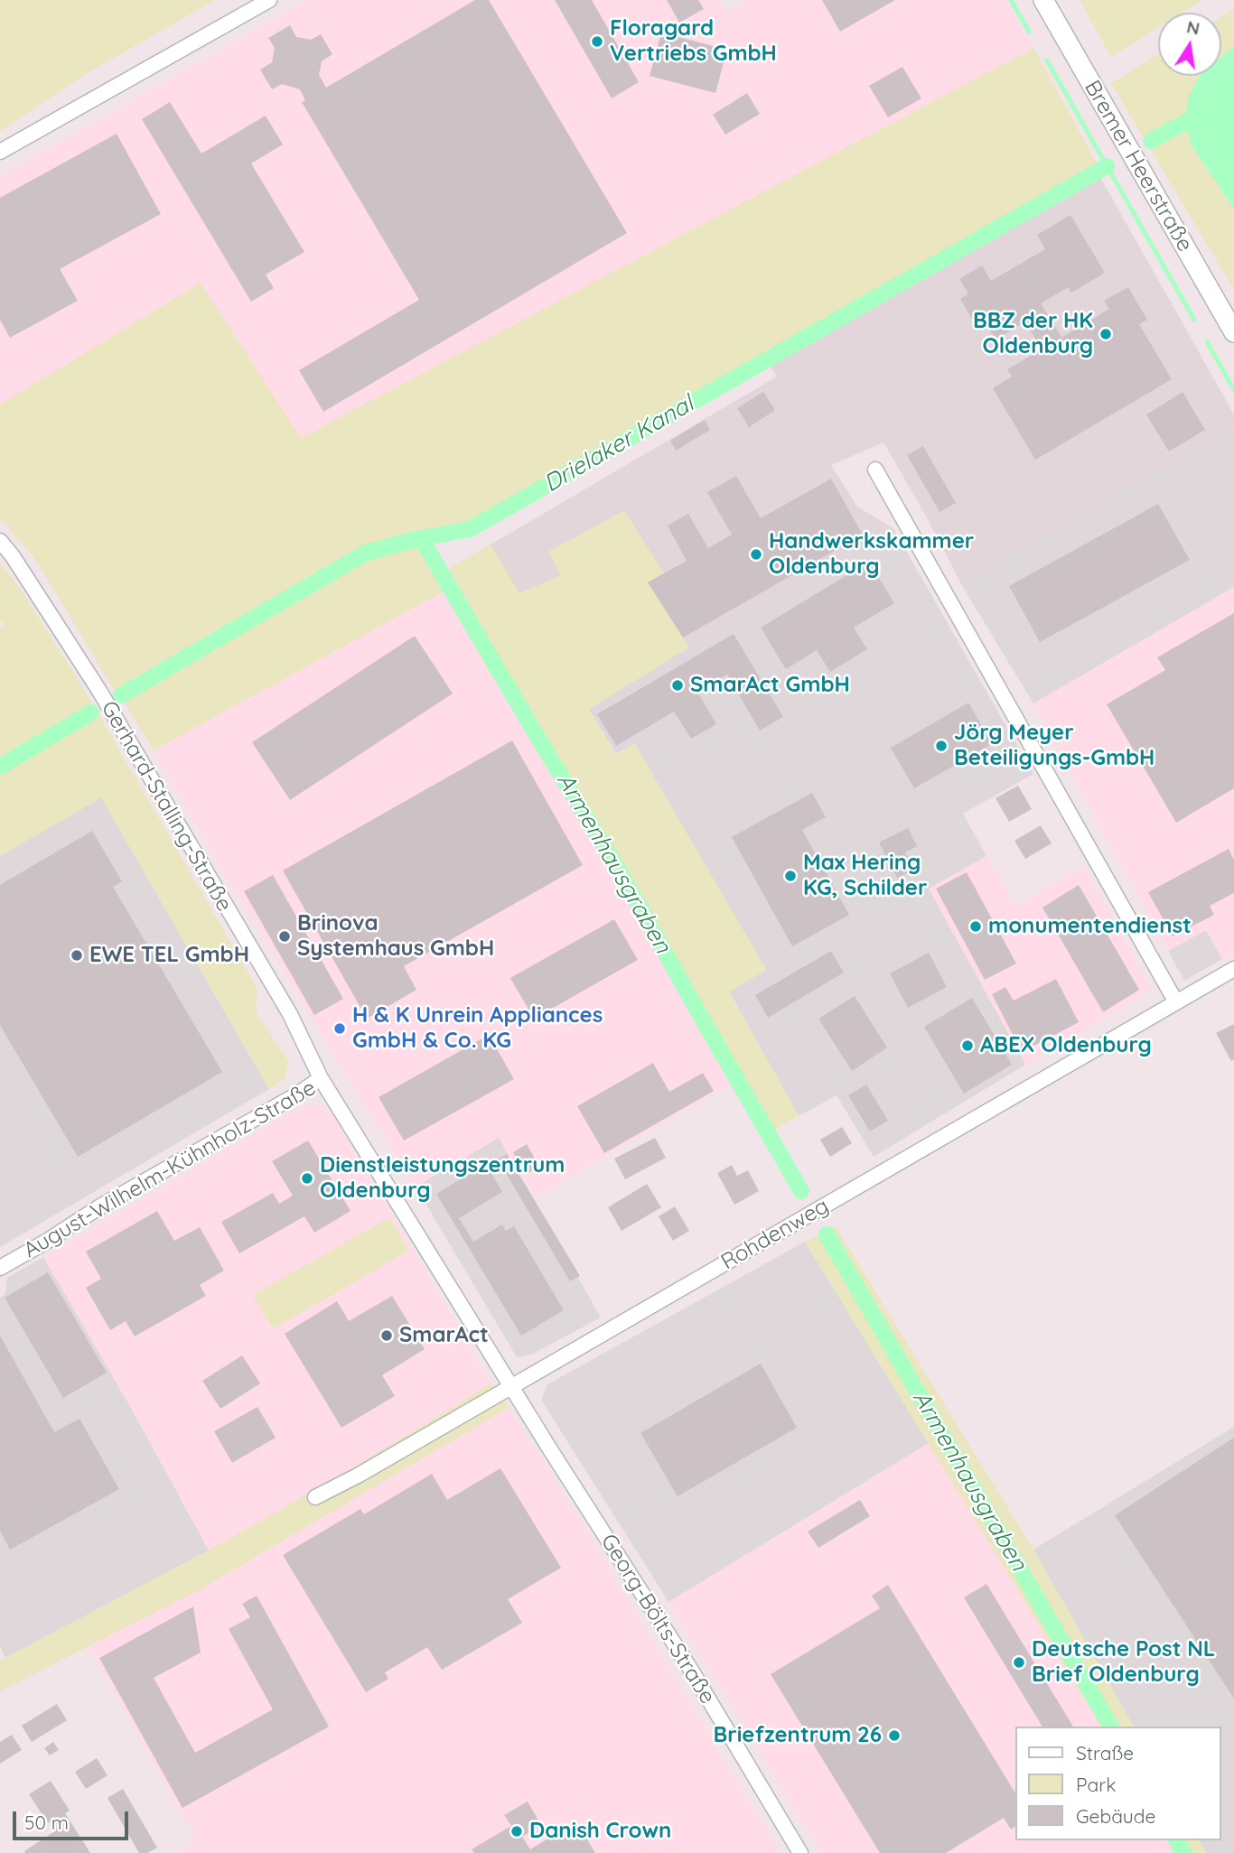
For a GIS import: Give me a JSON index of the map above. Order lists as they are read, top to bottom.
{
  "streets": {
    "main road": ["Bremer Heerstraße"],
    "street": [
      "Gerhard-Stalling-Straße",
      "August-Wilhelm-Kühnholz-Straße",
      "Rohdenweg",
      "Georg-Bölts-Straße"
    ]
  },
  "crossings": [
    ["Gerhard-Stalling-Straße", "August-Wilhelm-Kühnholz-Straße"],
    ["August-Wilhelm-Kühnholz-Straße", "Rohdenweg"],
    ["August-Wilhelm-Kühnholz-Straße", "Georg-Bölts-Straße"],
    ["Rohdenweg", "Georg-Bölts-Straße"]
  ],
  "water": ["Drielaker Kanal", "Armenhausgraben"],
  "places": [
    "Floragard Vertriebs GmbH",
    "BBZ der HK Oldenburg",
    "Handwerkskammer Oldenburg",
    "SmarAct GmbH",
    "Jörg Meyer Beteiligungs-GmbH",
    "Max Hering KG, Schilder",
    "monumentendienst",
    "Brinova Systemhaus GmbH",
    "EWE TEL GmbH",
    "H & K Unrein Appliances GmbH & Co. KG",
    "ABEX Oldenburg",
    "Dienstleistungszentrum Oldenburg",
    "SmarAct",
    "Deutsche Post NL Brief Oldenburg",
    "Briefzentrum 26",
    "Danish Crown"
  ],
  "legend": ["Straße", "Park", "Gebäude"],
  "scale_bar": "50 m",
  "north": "top"
}
